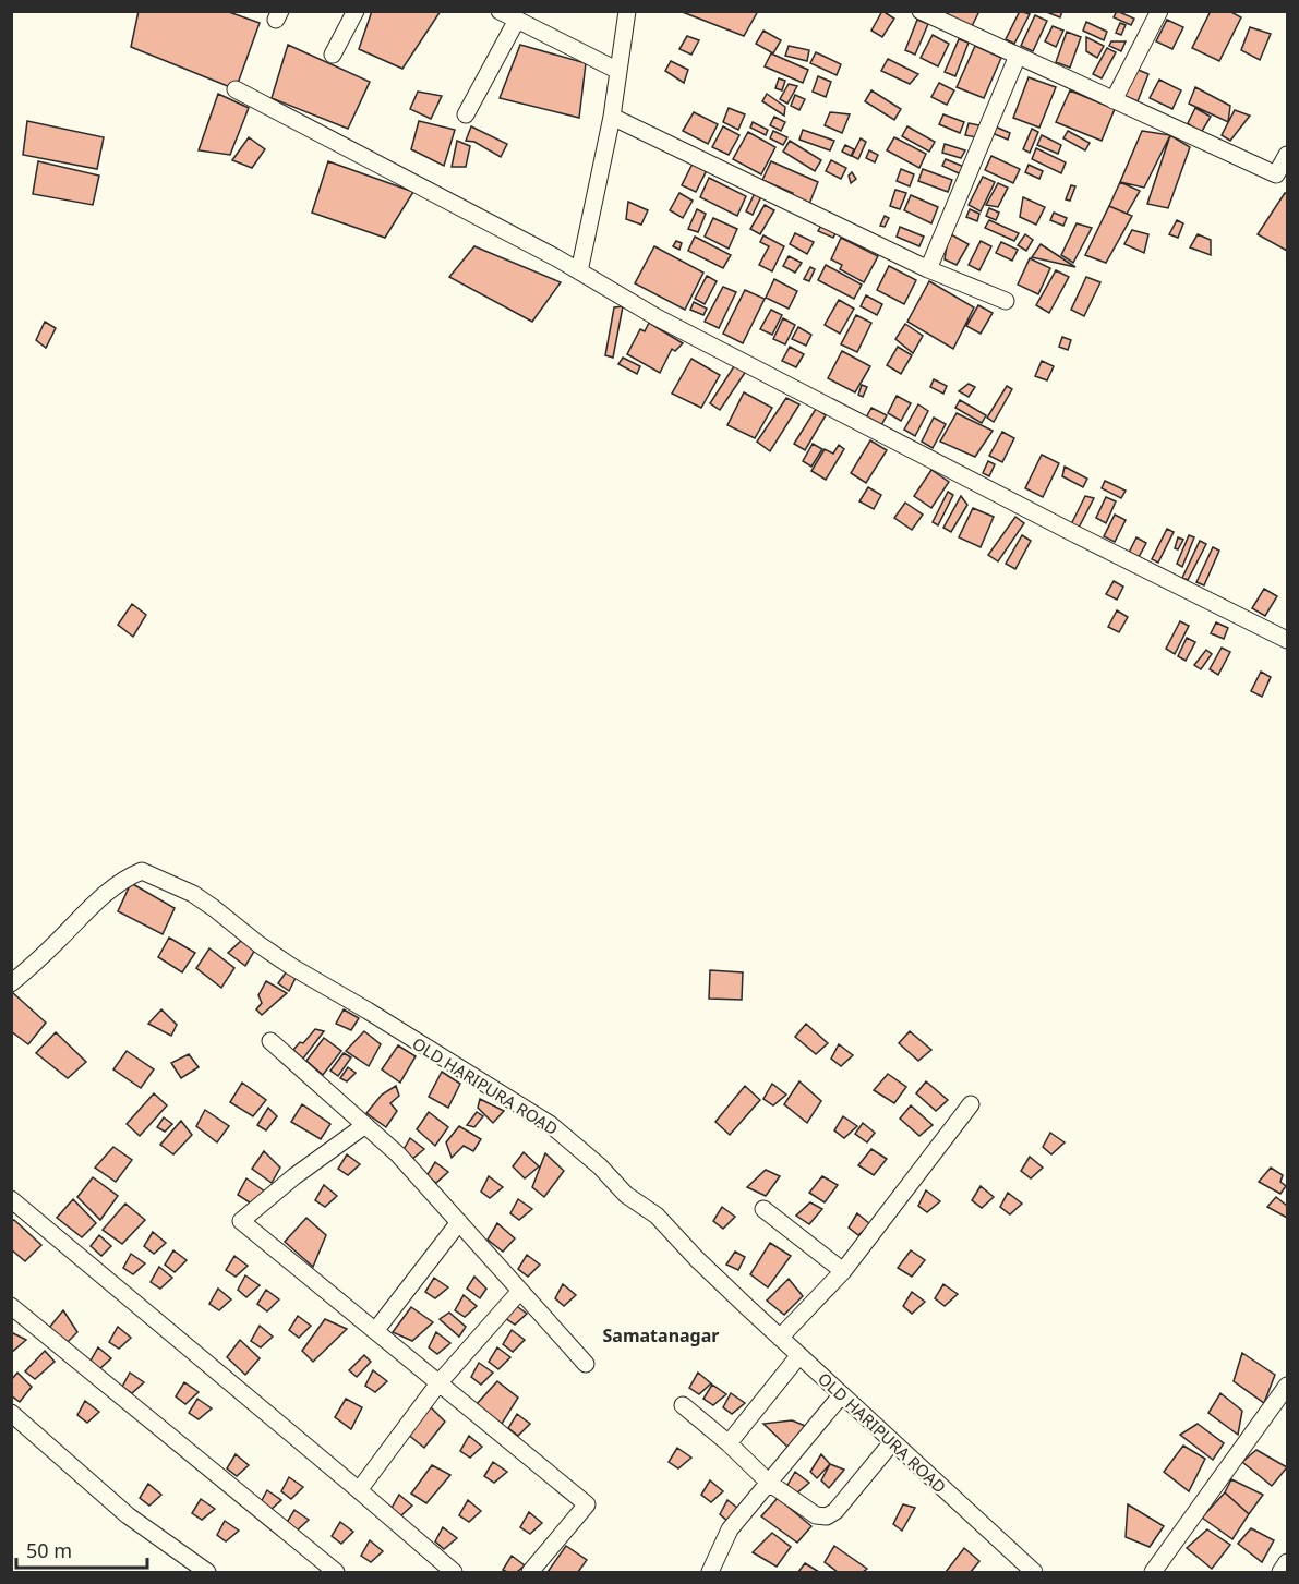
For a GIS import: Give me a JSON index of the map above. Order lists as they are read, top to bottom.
{
  "streets": {
    "street": ["OLD HARIPURA ROAD"]
  },
  "districts": ["Samatanagar"],
  "scale_bar": "50 m"
}
